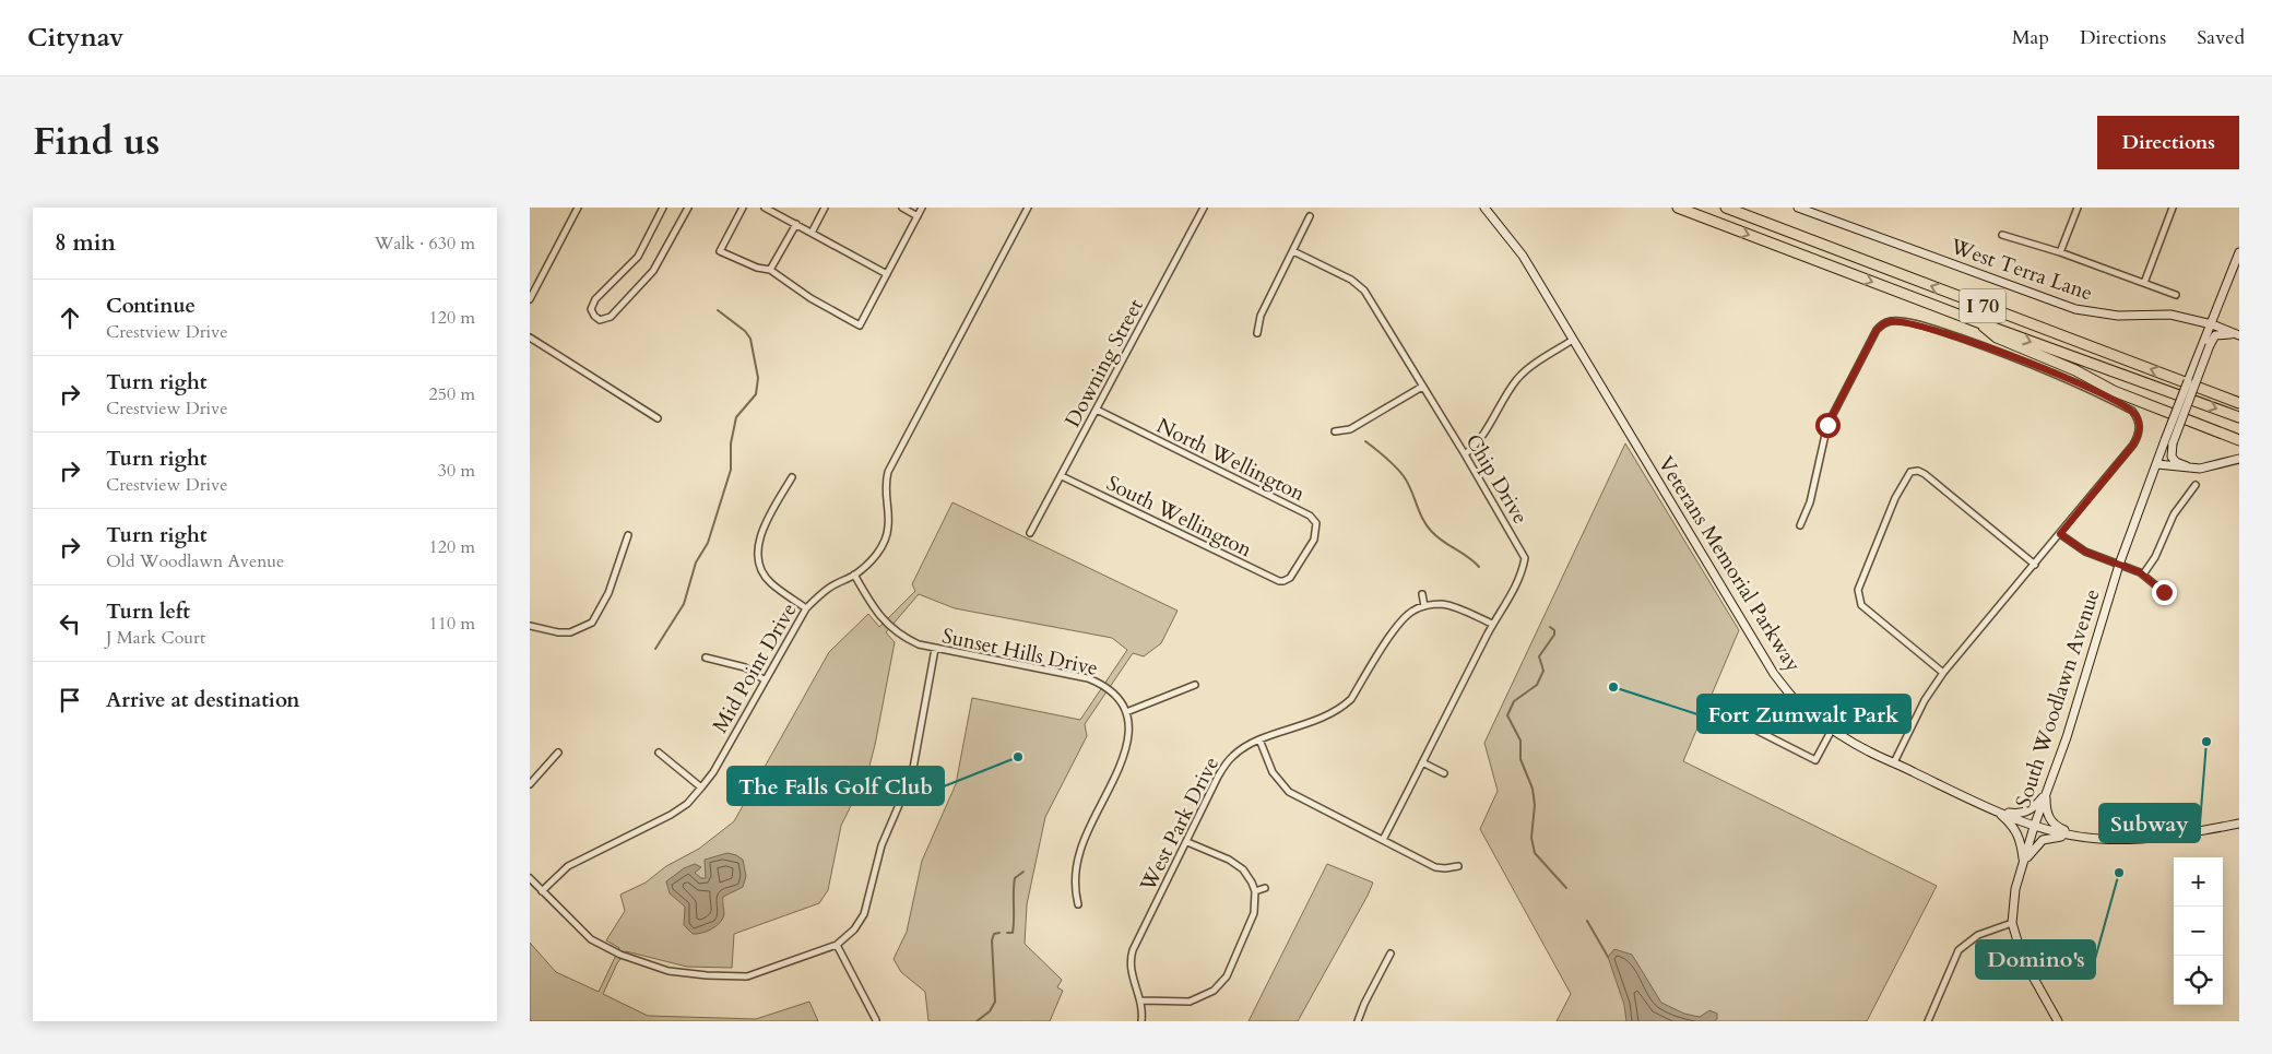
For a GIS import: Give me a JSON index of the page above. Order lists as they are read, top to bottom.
{
  "streets": {
    "highway": ["I 70"],
    "street": [
      "West Terra Lane",
      "Downing Street",
      "North Wellington",
      "Chip Drive",
      "South Wellington",
      "Veterans Memorial Parkway",
      "Sunset Hills Drive",
      "Mid Point Drive",
      "South Woodlawn Avenue",
      "West Park Drive"
    ]
  },
  "crossings": [
    ["West Terra Lane", "South Woodlawn Avenue"],
    ["Downing Street", "North Wellington"],
    ["Downing Street", "South Wellington"],
    ["North Wellington", "South Wellington"],
    ["Veterans Memorial Parkway", "South Woodlawn Avenue"],
    ["Sunset Hills Drive", "Mid Point Drive"]
  ],
  "places": [
    "Fort Zumwalt Park",
    "Subway",
    "The Falls Golf Club",
    "Domino's"
  ],
  "page": {
    "header": "Citynav",
    "nav": ["Map", "Directions", "Saved"],
    "title": "Find us",
    "buttons": "Directions",
    "heading": ["8 min", "Walk · 630 m"],
    "list": [
      ["Continue", "Crestview Drive", "120 m"],
      ["Turn right", "Crestview Drive", "250 m"],
      ["Turn right", "Crestview Drive", "30 m"],
      ["Turn right", "Old Woodlawn Avenue", "120 m"],
      ["Turn left", "J Mark Court", "110 m"],
      "Arrive at destination"
    ],
    "map_buttons": ["+", "−"]
  }
}
